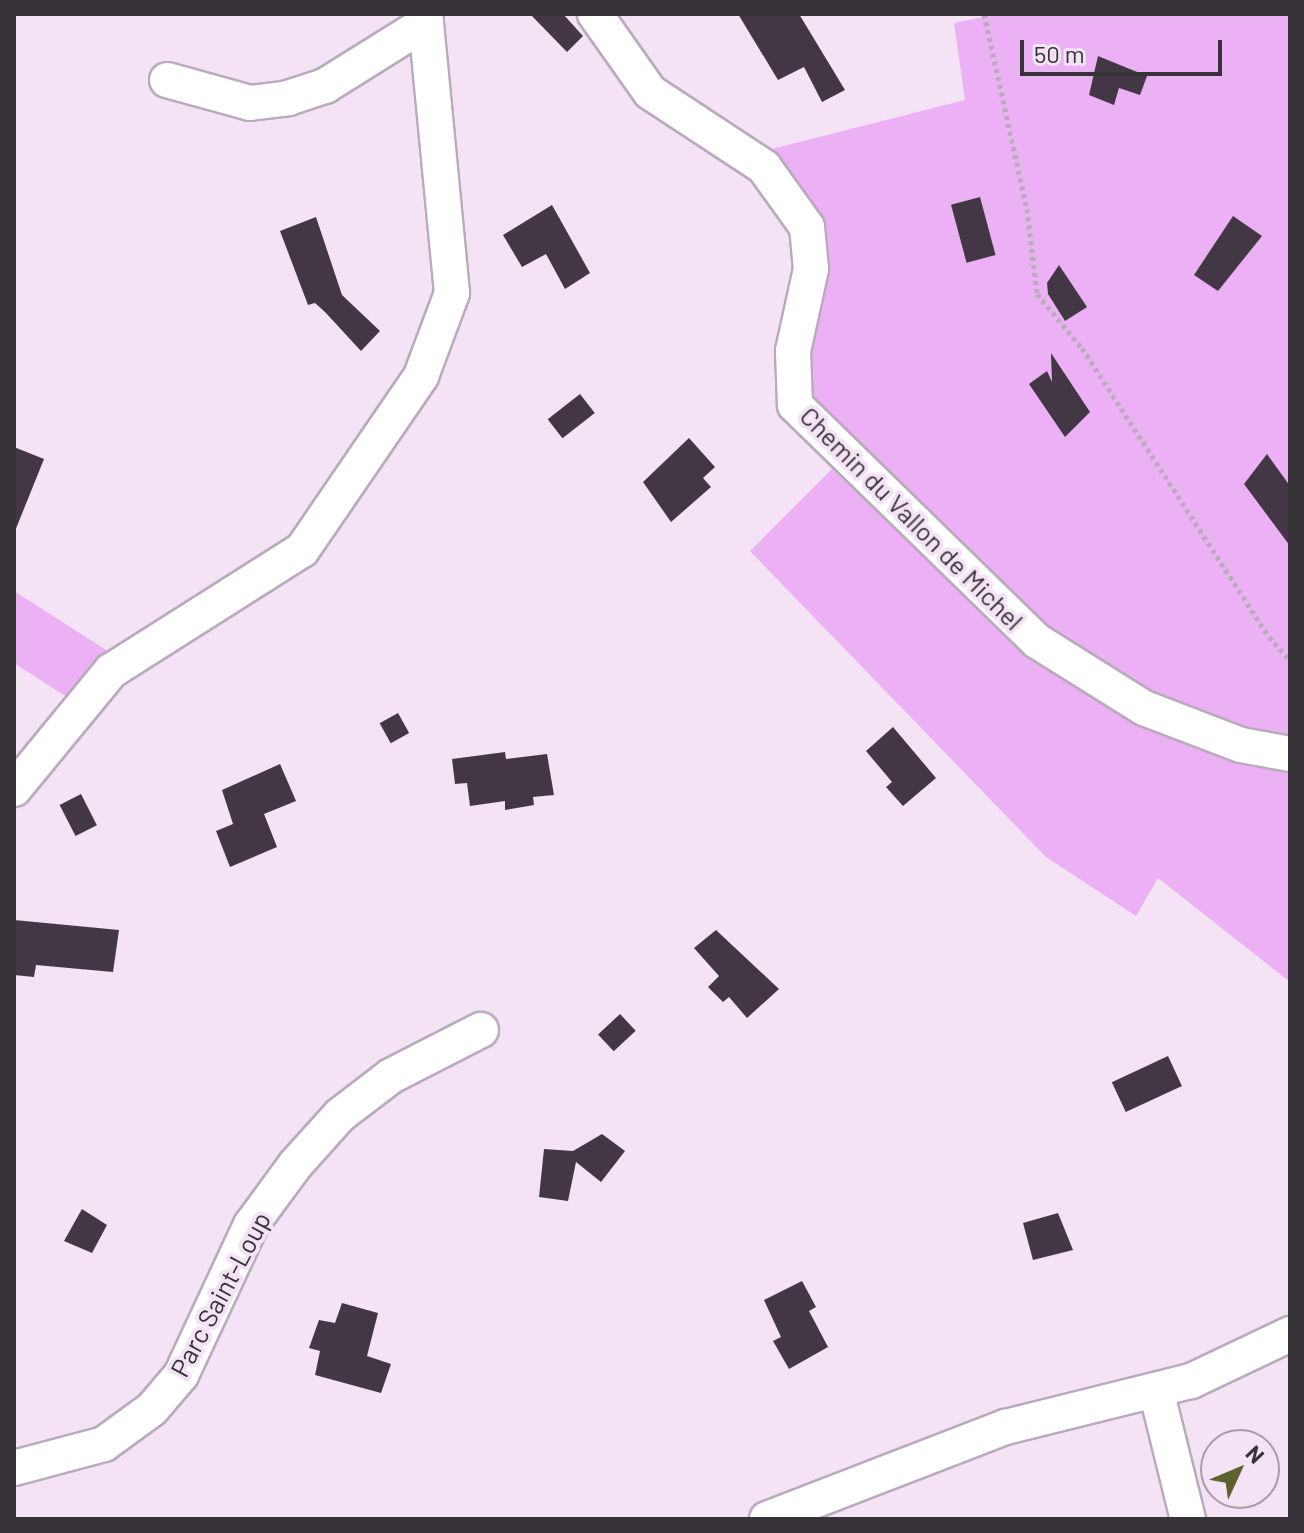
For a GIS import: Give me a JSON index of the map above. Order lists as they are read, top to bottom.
{
  "streets": {
    "street": ["Chemin du Vallon de Michel", "Parc Saint-Loup"]
  },
  "scale_bar": "50 m",
  "north": "top right"
}
